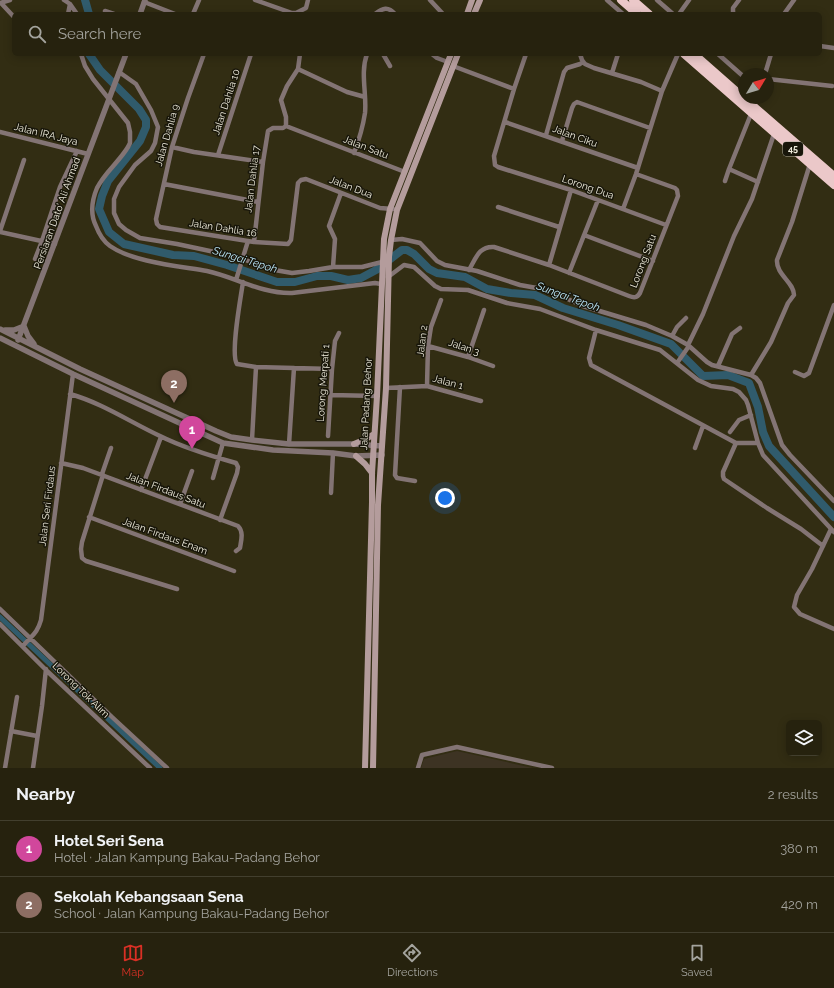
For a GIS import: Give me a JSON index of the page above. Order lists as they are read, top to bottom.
{
  "streets": {
    "highway": ["45"],
    "main road": ["Jalan Padang Behor"],
    "street": [
      "Jalan Dahlia 10",
      "Jalan IRA Jaya",
      "Jalan Dahlia 9",
      "Jalan Ciku",
      "Jalan Satu",
      "Jalan Dahlia 17",
      "Jalan Dua",
      "Lorong Dua",
      "Persiaran Dato' Ali Ahmad",
      "Jalan Dahlia 16",
      "Lorong Satu",
      "Jalan 2",
      "Jalan 3",
      "Jalan 1",
      "Lorong Merpati 1",
      "Jalan Firdaus Satu",
      "Jalan Seri Firdaus",
      "Jalan Firdaus Enam",
      "Lorong Tok Alim"
    ]
  },
  "crossings": [
    ["Jalan IRA Jaya", "Persiaran Dato' Ali Ahmad"],
    ["Jalan Dahlia 9", "Jalan Dahlia 16"],
    ["Jalan Ciku", "Lorong Dua"],
    ["Jalan Satu", "Jalan Dahlia 17"],
    ["Jalan Satu", "Jalan Padang Behor"],
    ["Jalan Dahlia 17", "Jalan Dahlia 16"],
    ["Jalan Dua", "Jalan Dahlia 16"],
    ["Jalan Dua", "Jalan Padang Behor"],
    ["Lorong Dua", "Lorong Satu"],
    ["Jalan 2", "Jalan 3"],
    ["Jalan 2", "Jalan 1"],
    ["Jalan 1", "Jalan Padang Behor"],
    ["Jalan Firdaus Satu", "Jalan Seri Firdaus"],
    ["Jalan Seri Firdaus", "Lorong Tok Alim"]
  ],
  "water": ["Sungai Tepoh"],
  "north": "top right",
  "page": {
    "search": "Search here",
    "pins": ["2", "1"],
    "heading": ["Nearby", "2 results"],
    "list": [
      {
        "mark": "1",
        "name": "Hotel Seri Sena",
        "note": "Hotel · Jalan Kampung Bakau-Padang Behor",
        "value": "380 m"
      },
      {
        "mark": "2",
        "name": "Sekolah Kebangsaan Sena",
        "note": "School · Jalan Kampung Bakau-Padang Behor",
        "value": "420 m"
      }
    ],
    "nav": ["Map", "Directions", "Saved"]
  }
}
